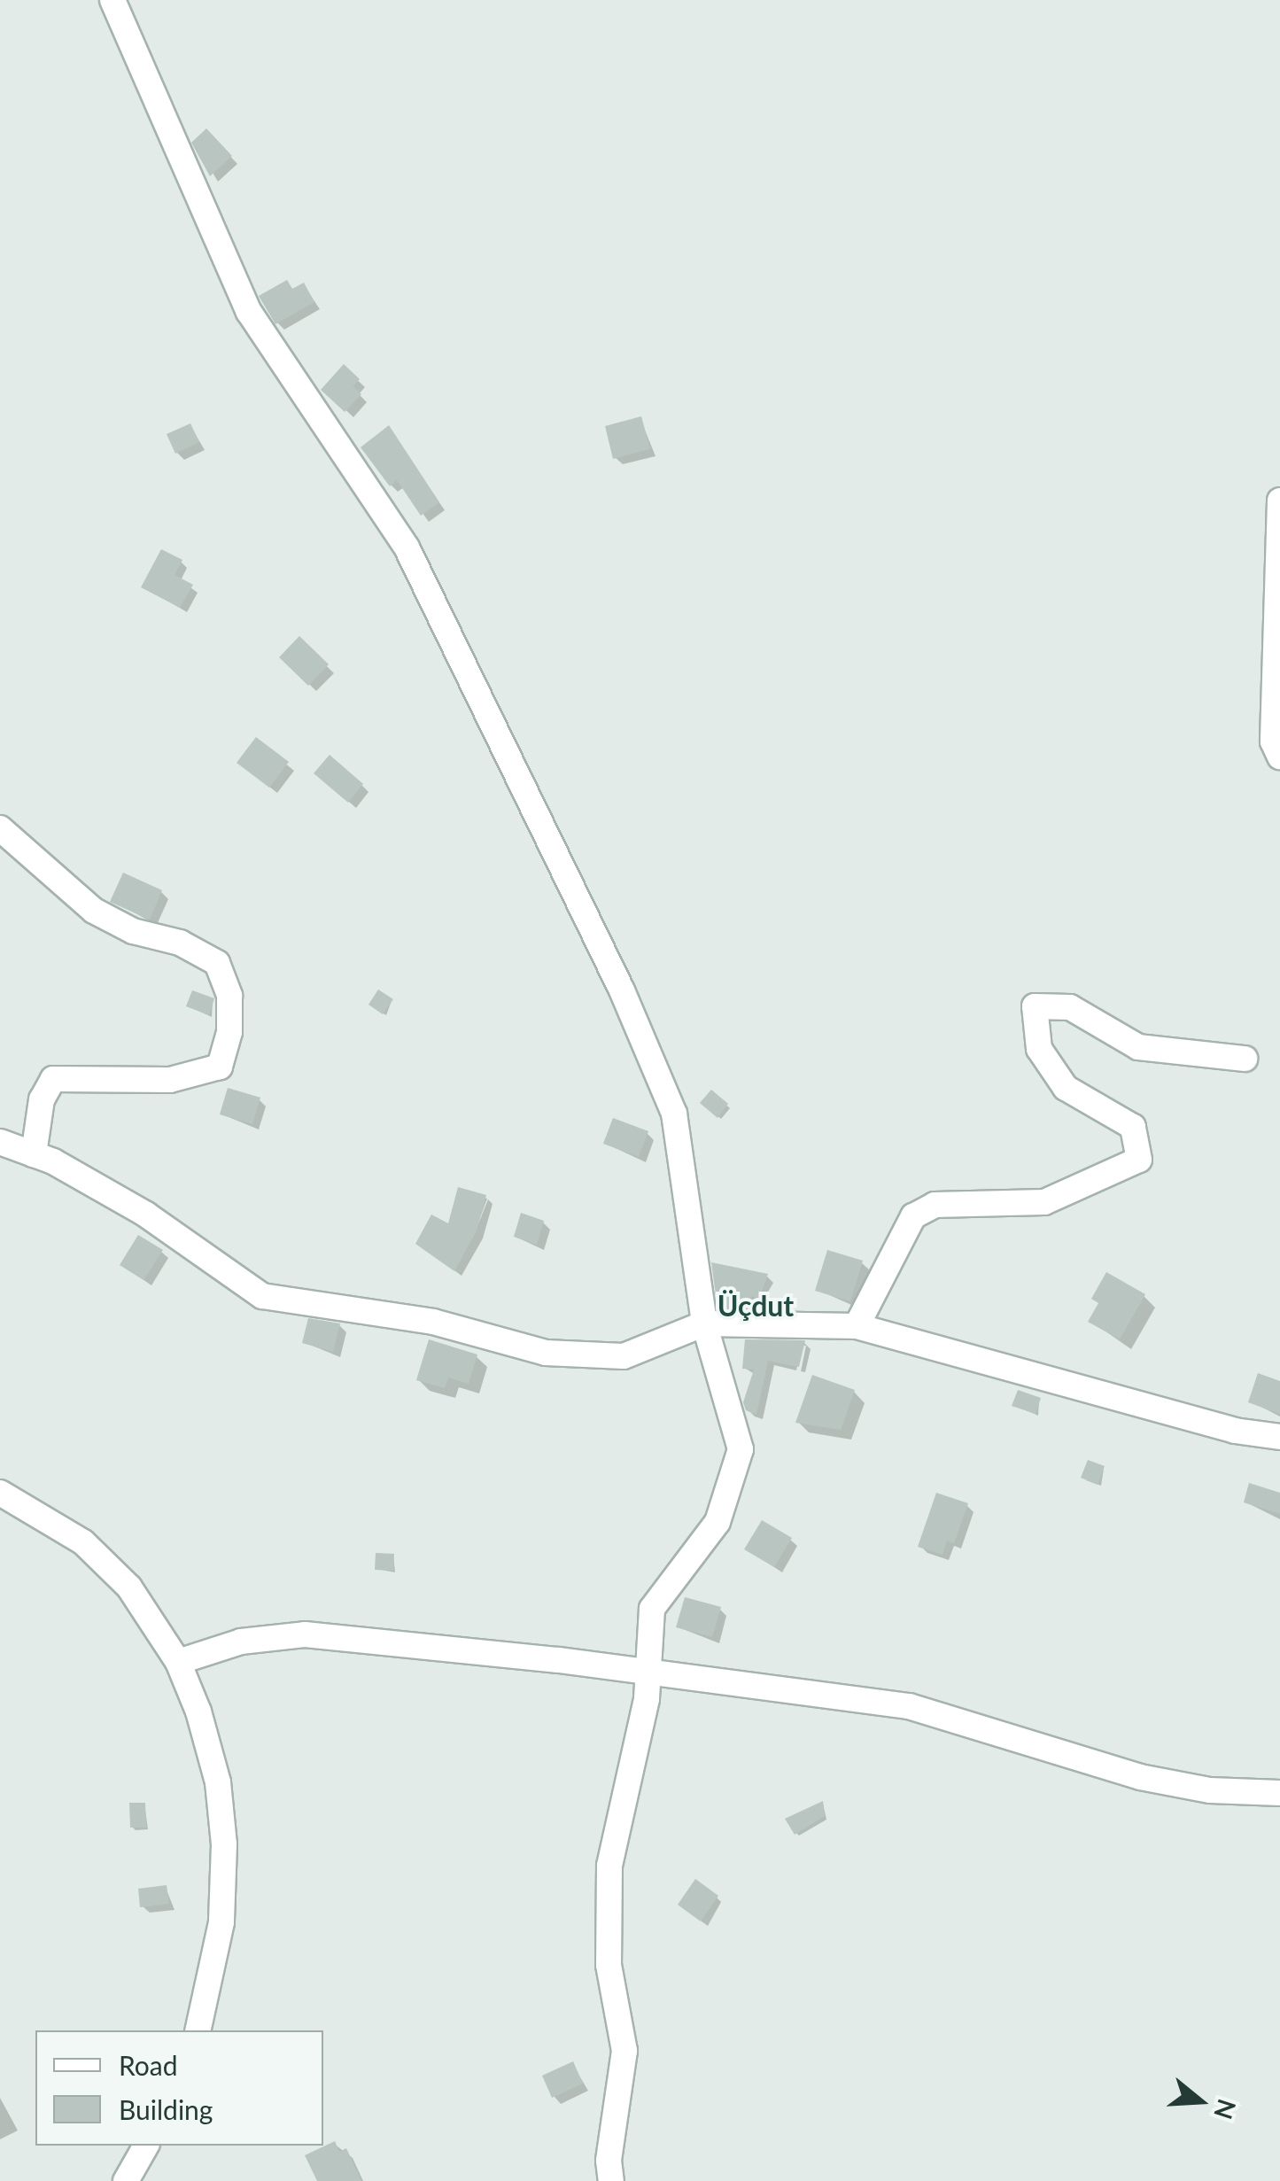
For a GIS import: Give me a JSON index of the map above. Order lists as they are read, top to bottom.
{
  "districts": ["Üçdut"],
  "legend": ["Road", "Building"],
  "north": "right"
}
